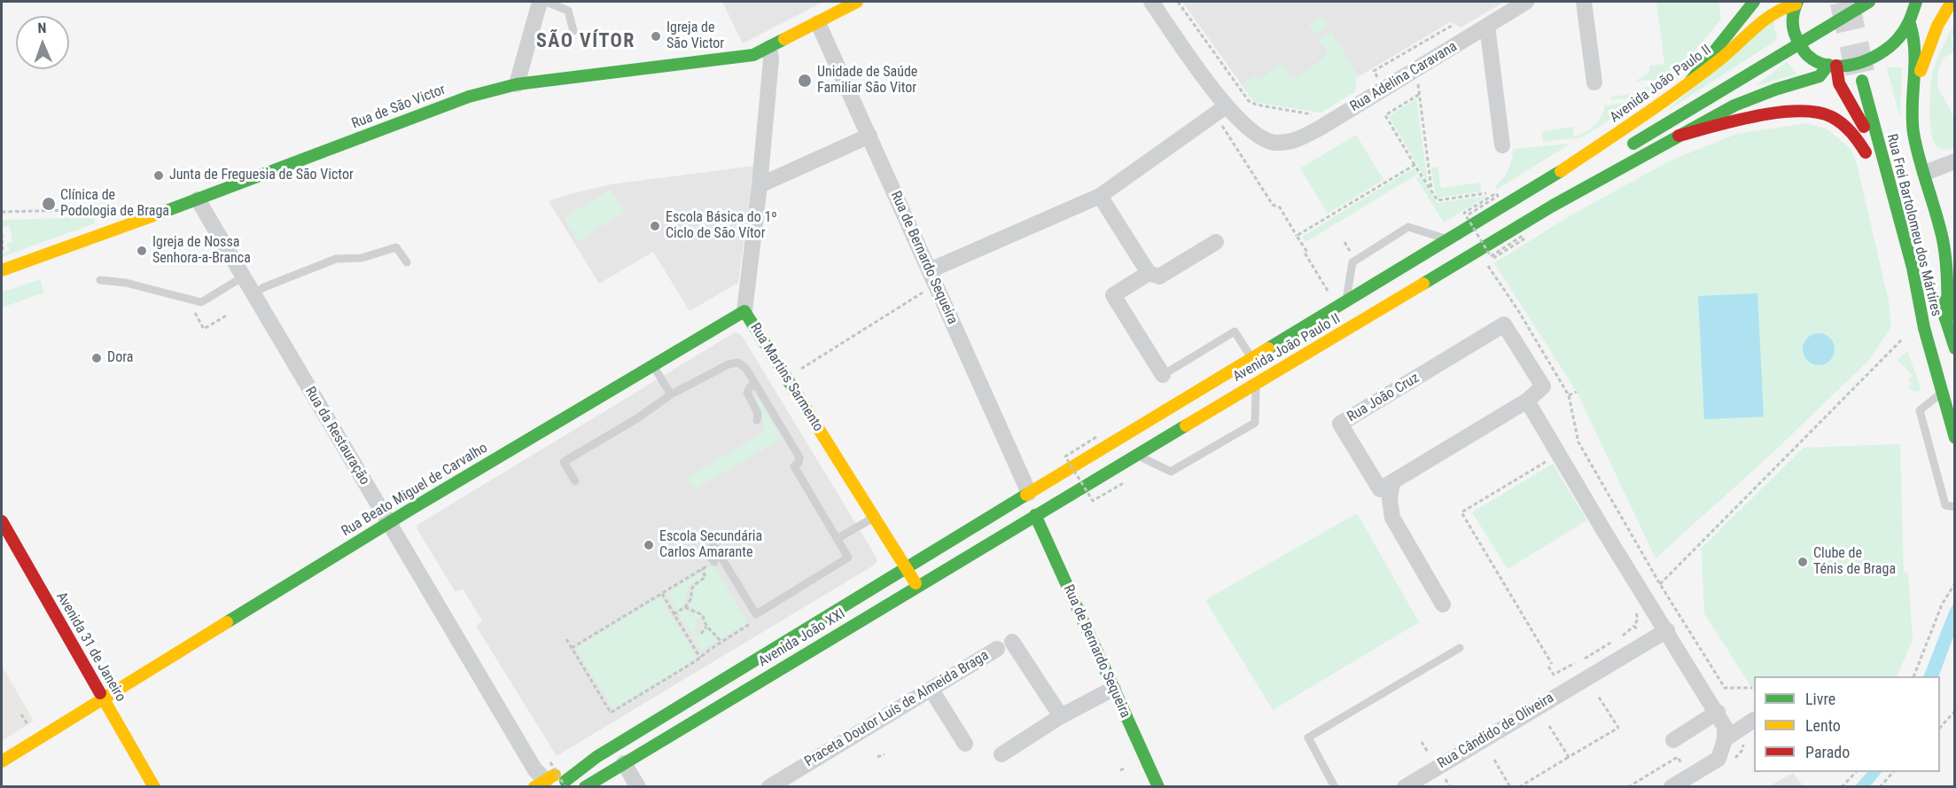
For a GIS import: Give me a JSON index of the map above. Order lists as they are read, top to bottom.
{
  "streets": {
    "main road": [
      "Avenida João Paulo II",
      "Rua de São Victor",
      "Rua Frei Bartolomeu dos Mártires",
      "Rua de Bernardo Sequeira",
      "Rua Martins Sarmento",
      "Rua Beato Miguel de Carvalho",
      "Avenida João XXI",
      "Avenida 31 de Janeiro"
    ],
    "street": [
      "Rua Adelina Caravana",
      "Rua João Cruz",
      "Rua da Restauração",
      "Praceta Doutor Luís de Almeida Braga",
      "Rua Cândido de Oliveira"
    ]
  },
  "crossings": [
    ["Avenida João Paulo II", "Rua de Bernardo Sequeira"],
    ["Avenida João Paulo II", "Avenida João XXI"],
    ["Rua de São Victor", "Rua de Bernardo Sequeira"],
    ["Rua de São Victor", "Rua Martins Sarmento"],
    ["Rua de São Victor", "Rua da Restauração"],
    ["Rua de Bernardo Sequeira", "Avenida João XXI"],
    ["Rua Martins Sarmento", "Rua Beato Miguel de Carvalho"],
    ["Rua Martins Sarmento", "Avenida João XXI"],
    ["Rua da Restauração", "Rua Beato Miguel de Carvalho"],
    ["Rua da Restauração", "Avenida João XXI"],
    ["Rua Beato Miguel de Carvalho", "Avenida 31 de Janeiro"]
  ],
  "districts": ["SÃO VÍTOR"],
  "places": [
    "Igreja de São Victor",
    "Unidade de Saúde Familiar São Vitor",
    "Junta de Freguesia de São Victor",
    "Clínica de Podologia de Braga",
    "Escola Básica do 1º Ciclo de São Vítor",
    "Igreja de Nossa Senhora-a-Branca",
    "Dora",
    "Escola Secundária Carlos Amarante",
    "Clube de Ténis de Braga"
  ],
  "legend": ["Livre", "Lento", "Parado"],
  "north": "top"
}
